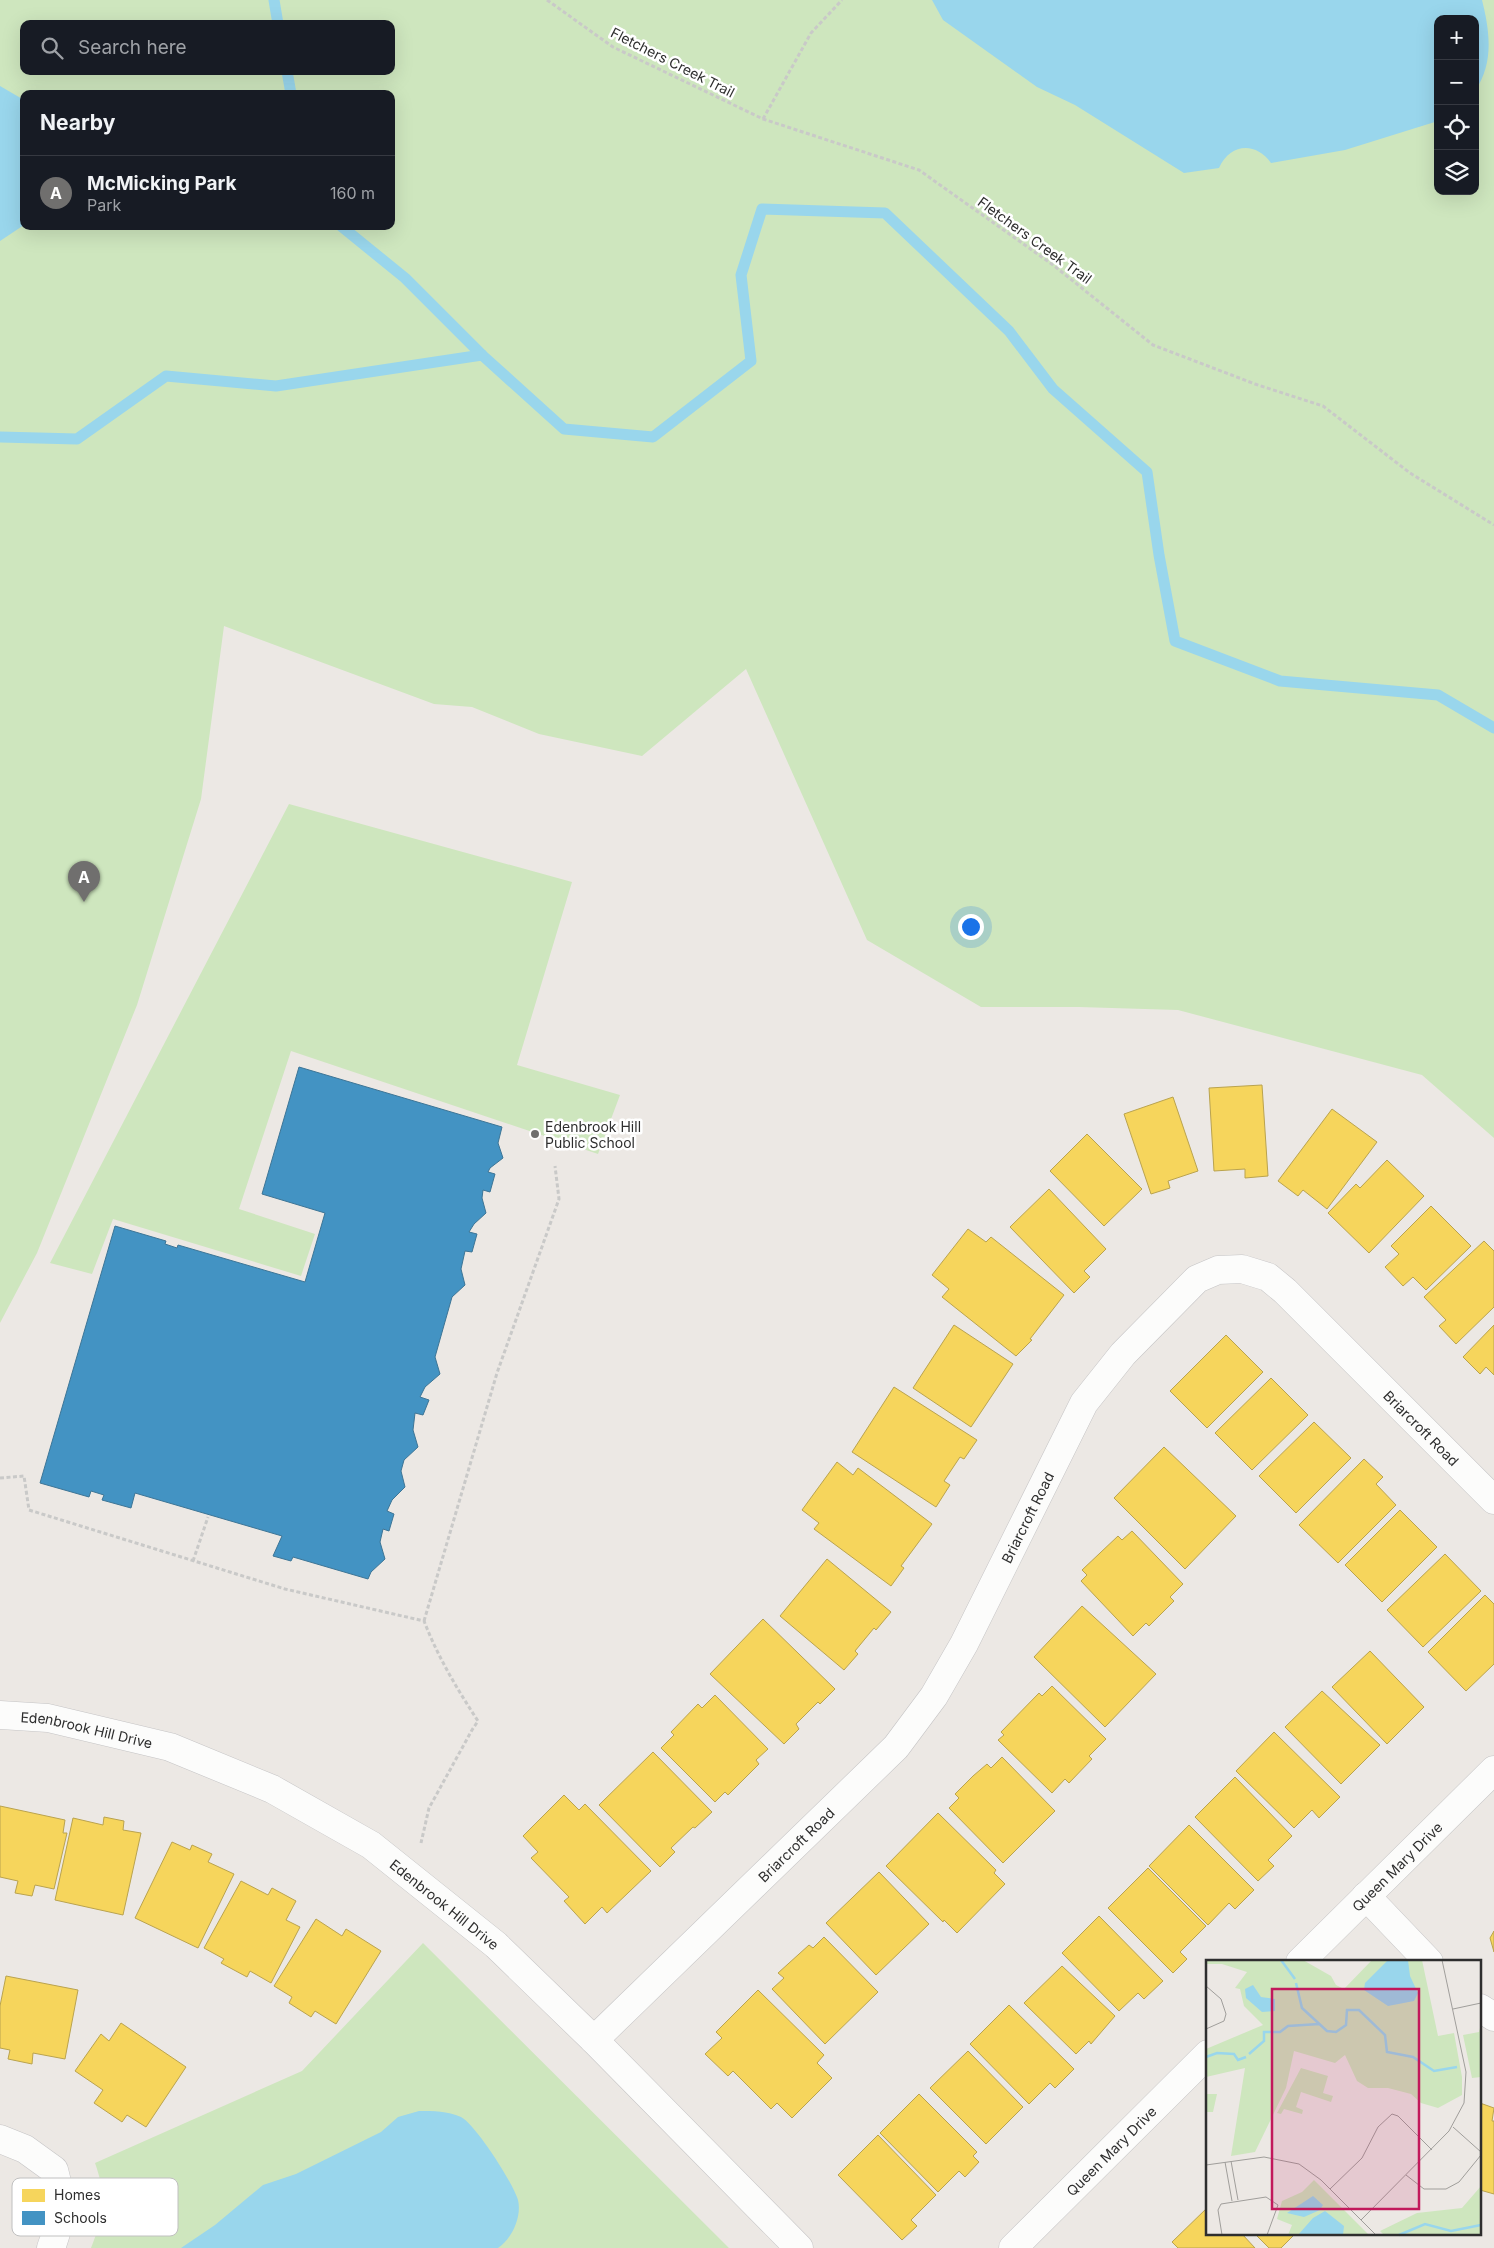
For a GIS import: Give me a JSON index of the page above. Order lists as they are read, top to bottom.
{
  "streets": {
    "street": ["Briarcroft Road", "Edenbrook Hill Drive", "Queen Mary Drive"],
    "path": ["Fletchers Creek Trail"]
  },
  "crossings": [
    ["Briarcroft Road", "Edenbrook Hill Drive"]
  ],
  "places": ["Edenbrook Hill Public School"],
  "legend": ["Homes", "Schools"],
  "page": {
    "map_buttons": ["+", "−"],
    "search": "Search here",
    "heading": "Nearby",
    "list": [
      {
        "mark": "A",
        "name": "McMicking Park",
        "note": "Park",
        "value": "160 m"
      }
    ],
    "pins": "A"
  }
}
